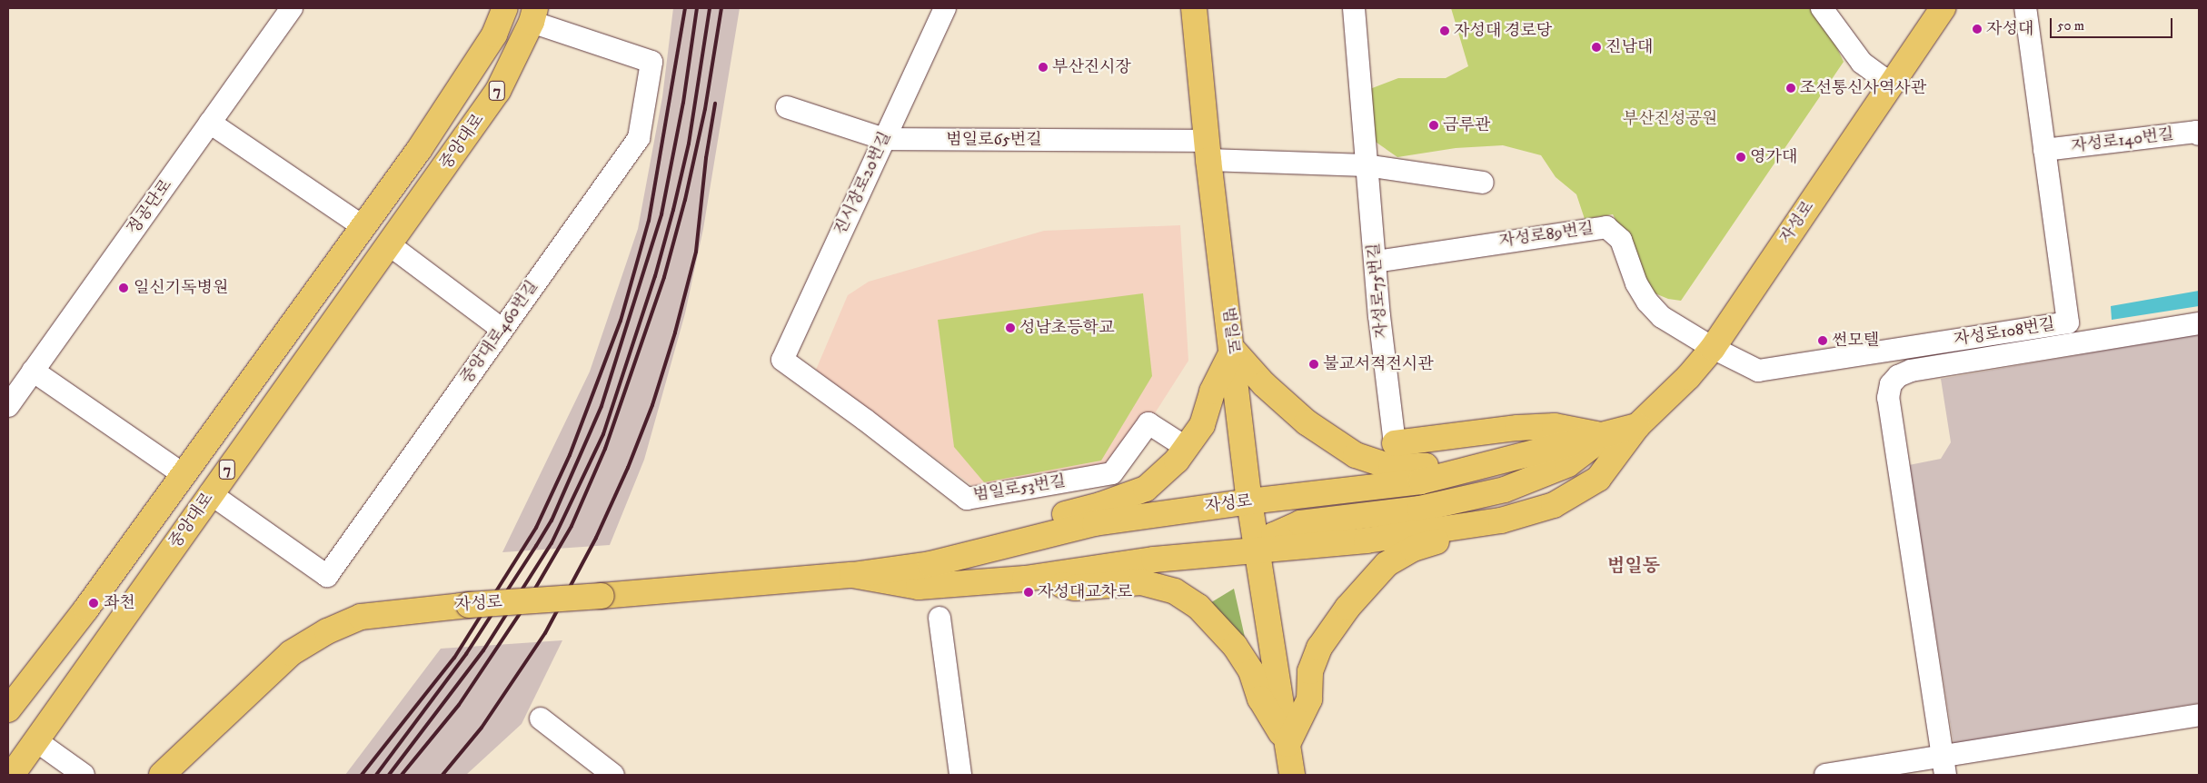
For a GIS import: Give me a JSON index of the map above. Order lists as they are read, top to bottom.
{
  "streets": {
    "main road": [
      "7",
      "중앙대로",
      "자성로",
      "범일로"
    ],
    "street": [
      "범일로65번길",
      "자성로140번길",
      "진시장로20번길",
      "정공단로",
      "자성로89번길",
      "자성로75번길",
      "중앙대로460번길",
      "자성로108번길",
      "범일로53번길"
    ]
  },
  "crossings": [
    ["범일로65번길", "진시장로20번길"],
    ["범일로65번길", "범일로"],
    ["자성로140번길", "자성로108번길"],
    ["중앙대로", "정공단로"],
    ["중앙대로", "중앙대로460번길"],
    ["진시장로20번길", "범일로53번길"],
    ["자성로", "자성로89번길"],
    ["자성로", "범일로"],
    ["자성로", "자성로108번길"],
    ["자성로89번길", "자성로75번길"],
    ["자성로89번길", "자성로108번길"]
  ],
  "districts": ["범일동"],
  "parks": ["부산진성공원"],
  "places": [
    "자성대",
    "자성대 경로당",
    "진남대",
    "부산진시장",
    "조선통신사역사관",
    "금루관",
    "영가대",
    "일신기독병원",
    "성남초등학교",
    "썬모텔",
    "불교서적전시관",
    "자성대교차로",
    "좌천"
  ],
  "scale_bar": "50 m"
}
